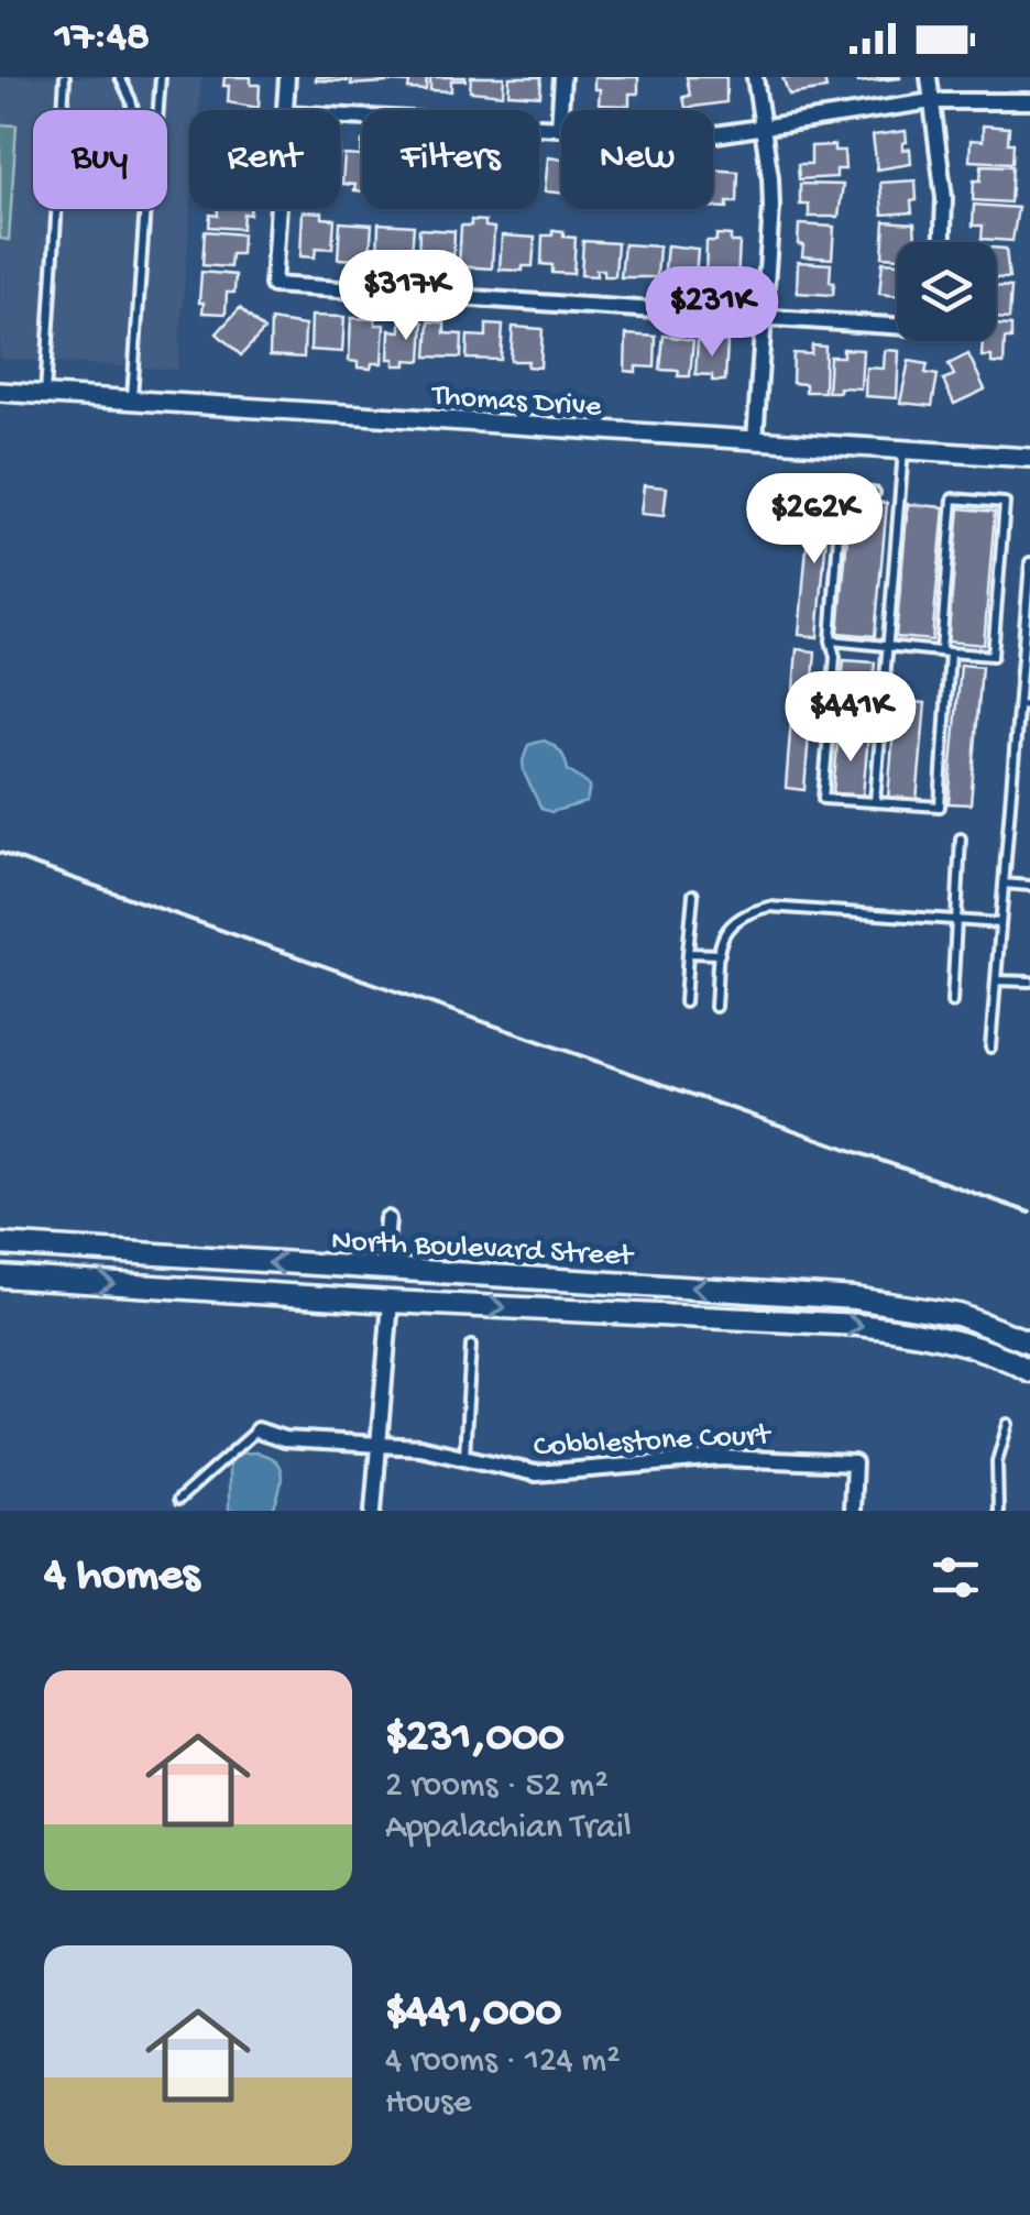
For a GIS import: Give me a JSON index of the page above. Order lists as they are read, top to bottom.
{
  "streets": {
    "main road": ["North Boulevard Street"],
    "street": ["Thomas Drive", "Cobblestone Court"]
  },
  "page": {
    "status": "17:48",
    "chip": [
      "Buy",
      "Rent",
      "Filters",
      "New"
    ],
    "price": [
      "$317K",
      "$231K",
      "$262K",
      "$441K"
    ],
    "heading": "4 homes",
    "list": [
      {
        "name": "$231,000",
        "note": "2 rooms · 52 m² · Appalachian Trail"
      },
      {
        "name": "$441,000",
        "note": "4 rooms · 124 m² · House"
      }
    ]
  }
}
